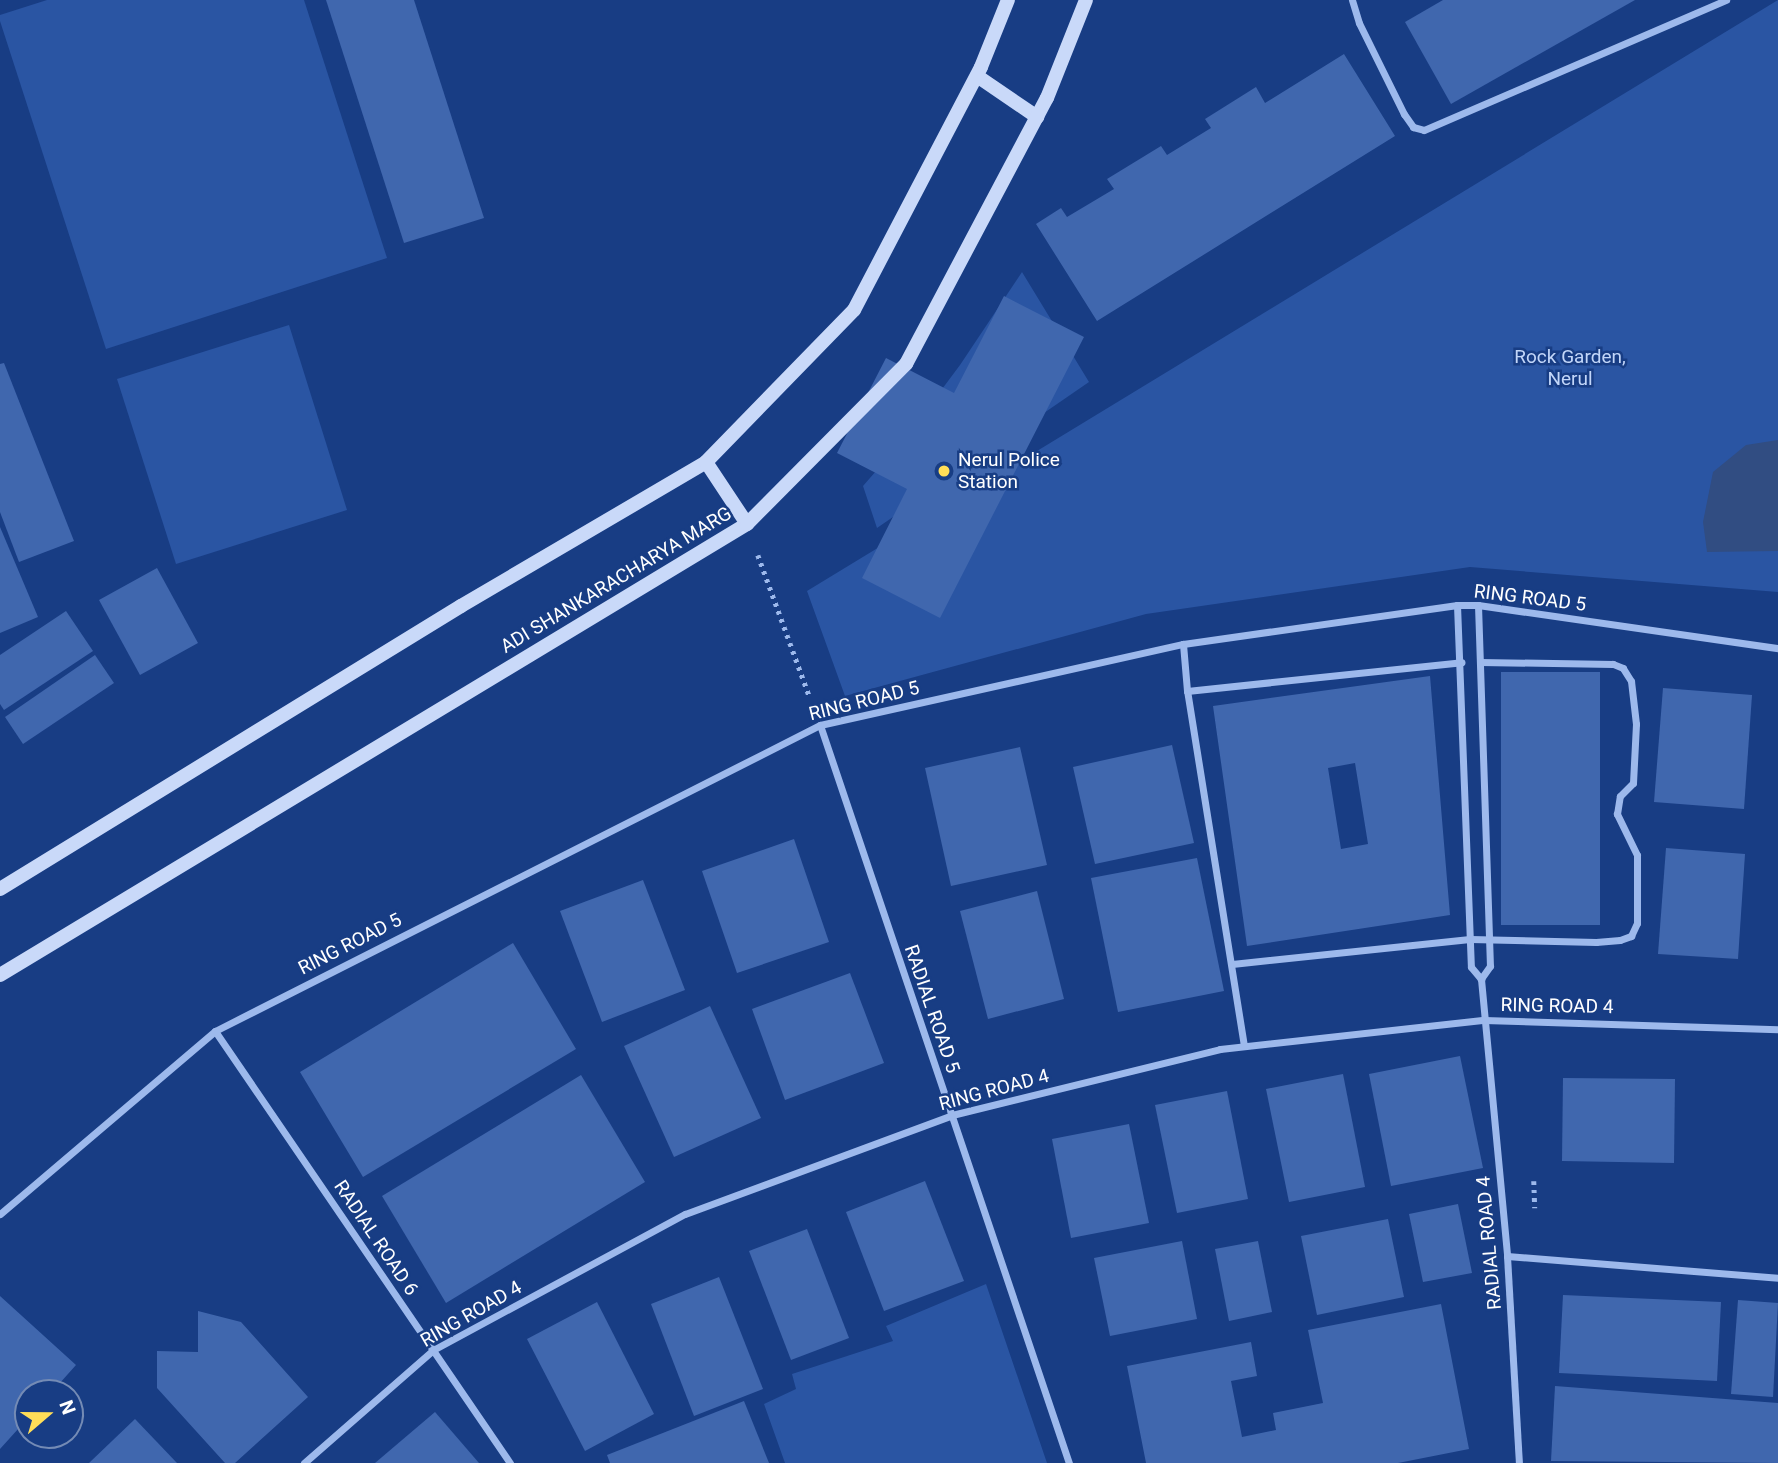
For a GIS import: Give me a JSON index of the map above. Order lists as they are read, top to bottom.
{
  "streets": {
    "main road": ["ADI SHANKARACHARYA MARG"],
    "street": [
      "RING ROAD 5",
      "RING ROAD 4",
      "RADIAL ROAD 5",
      "RADIAL ROAD 6",
      "RADIAL ROAD 4"
    ]
  },
  "crossings": [
    ["RING ROAD 5", "RADIAL ROAD 5"],
    ["RING ROAD 5", "RADIAL ROAD 6"],
    ["RING ROAD 4", "RADIAL ROAD 5"],
    ["RING ROAD 4", "RADIAL ROAD 6"],
    ["RING ROAD 4", "RADIAL ROAD 4"]
  ],
  "parks": ["Rock Garden, Nerul"],
  "places": ["Nerul Police Station"],
  "north": "right"
}
